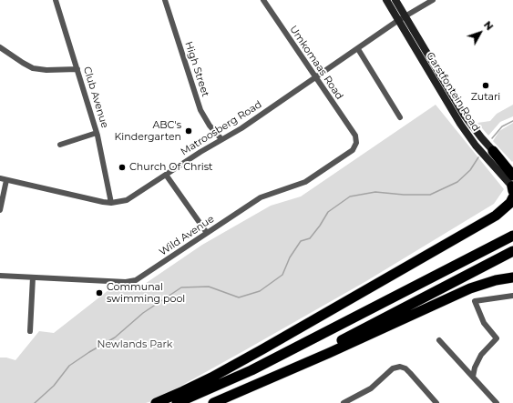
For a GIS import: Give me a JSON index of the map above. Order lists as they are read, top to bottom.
{
  "streets": {
    "main road": ["Garstfontein Road"],
    "street": [
      "Umkomaas Road",
      "High Street",
      "Club Avenue",
      "Matroosberg Road",
      "Wild Avenue"
    ]
  },
  "crossings": [
    ["Umkomaas Road", "Matroosberg Road"],
    ["Umkomaas Road", "Wild Avenue"],
    ["High Street", "Matroosberg Road"],
    ["Garstfontein Road", "Matroosberg Road"],
    ["Club Avenue", "Matroosberg Road"]
  ],
  "parks": ["Newlands Park"],
  "places": [
    "Zutari",
    "ABC's Kindergarten",
    "Church Of Christ",
    "Communal swimming pool"
  ],
  "north": "top right"
}
